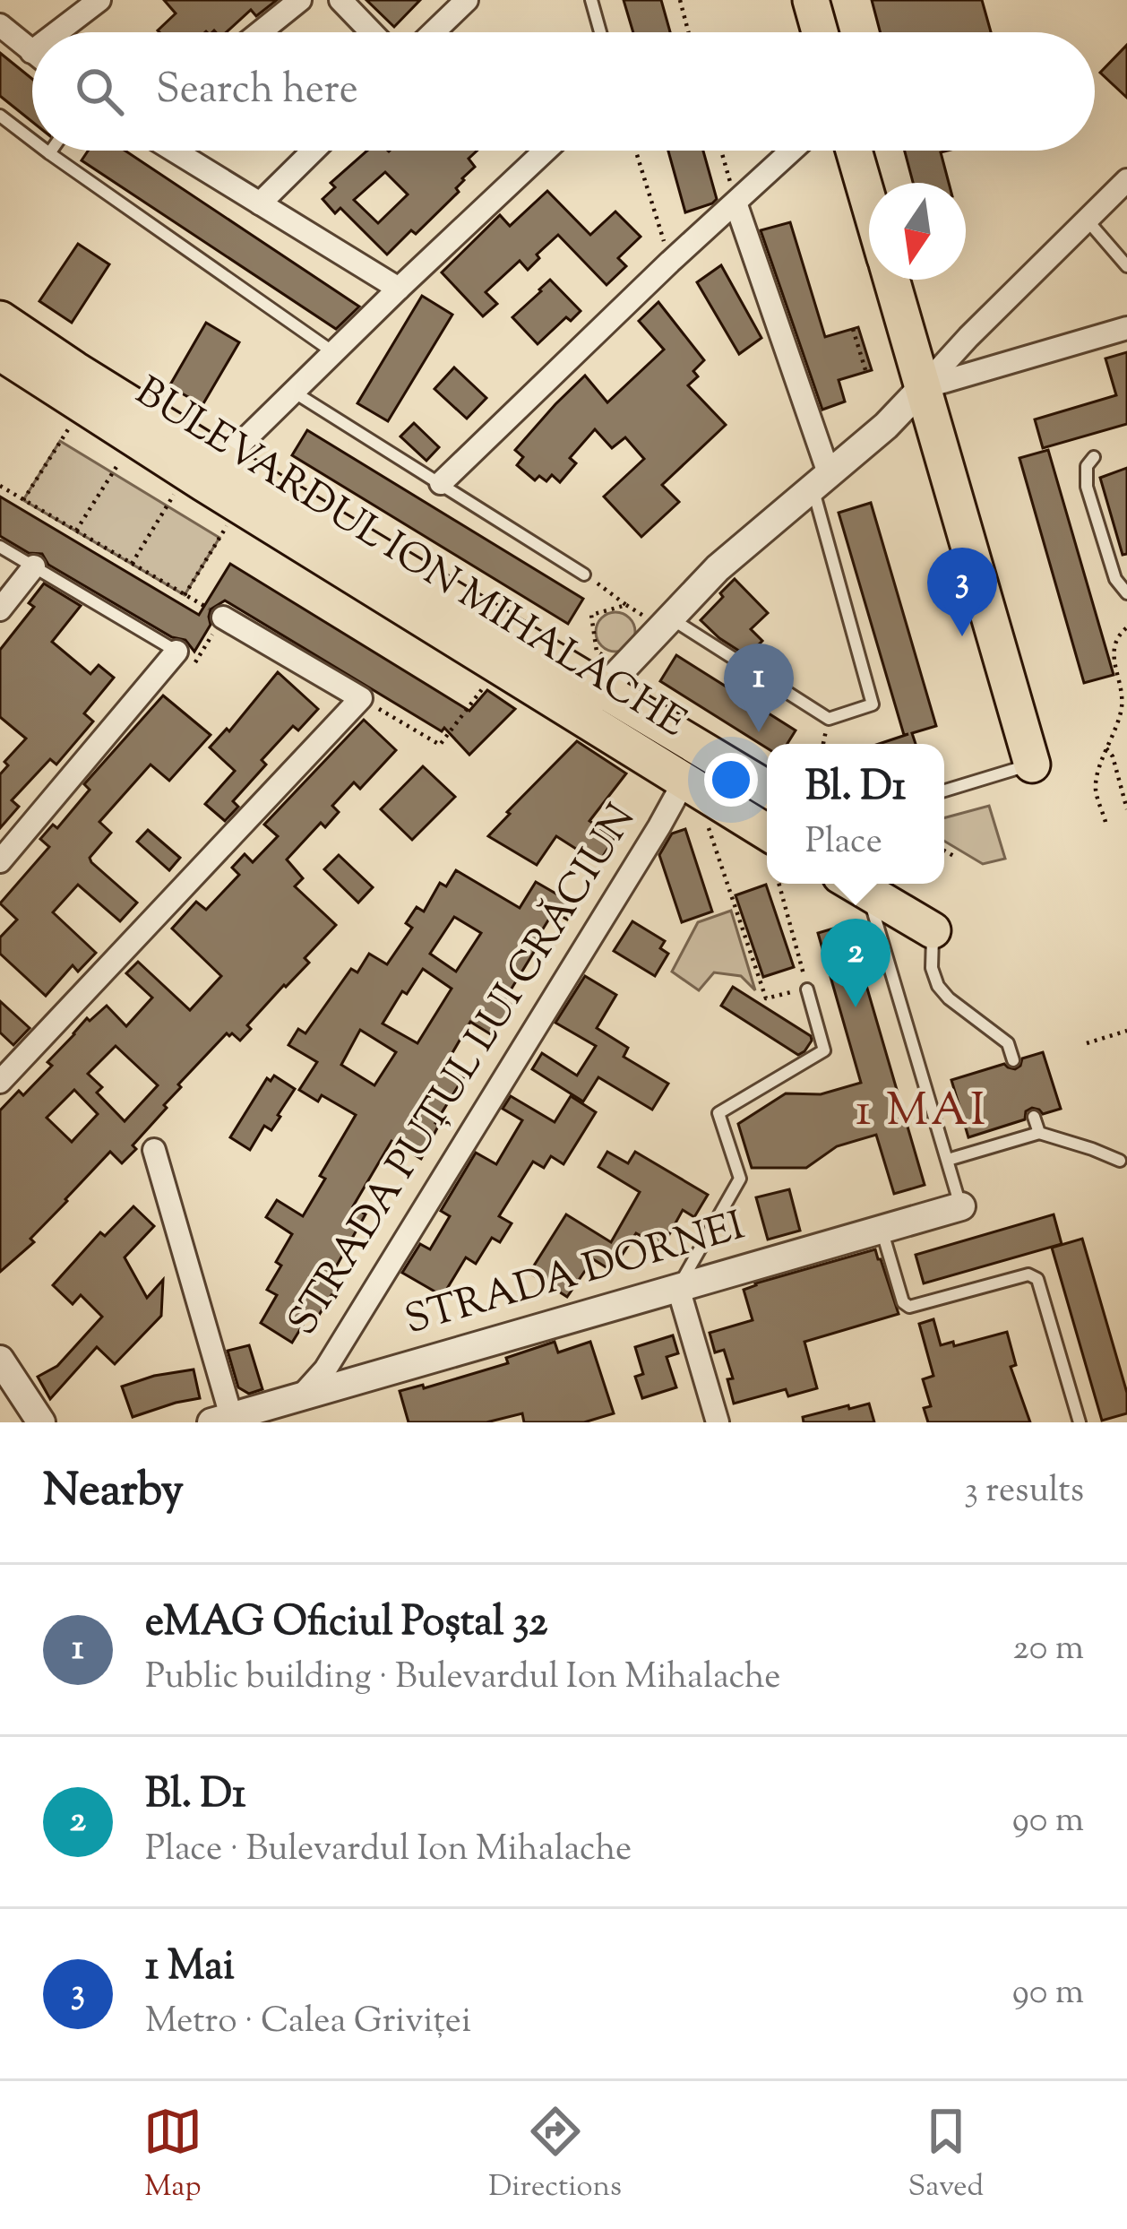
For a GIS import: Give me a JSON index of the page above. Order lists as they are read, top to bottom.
{
  "streets": {
    "main road": ["BULEVARDUL ION MIHALACHE"],
    "street": ["STRADA PUȚUL LUI CRĂCIUN", "STRADA DORNEI"]
  },
  "crossings": [
    ["BULEVARDUL ION MIHALACHE", "STRADA PUȚUL LUI CRĂCIUN"],
    ["STRADA PUȚUL LUI CRĂCIUN", "STRADA DORNEI"]
  ],
  "districts": ["1 MAI"],
  "north": "bottom",
  "page": {
    "search": "Search here",
    "pins": ["3", "1", "2"],
    "popup": ["Bl. D1", "Place"],
    "heading": ["Nearby", "3 results"],
    "list": [
      {
        "mark": "1",
        "name": "eMAG Oficiul Poștal 32",
        "note": "Public building · Bulevardul Ion Mihalache",
        "value": "20 m"
      },
      {
        "mark": "2",
        "name": "Bl. D1",
        "note": "Place · Bulevardul Ion Mihalache",
        "value": "90 m"
      },
      {
        "mark": "3",
        "name": "1 Mai",
        "note": "Metro · Calea Griviței",
        "value": "90 m"
      }
    ],
    "nav": ["Map", "Directions", "Saved"]
  }
}
